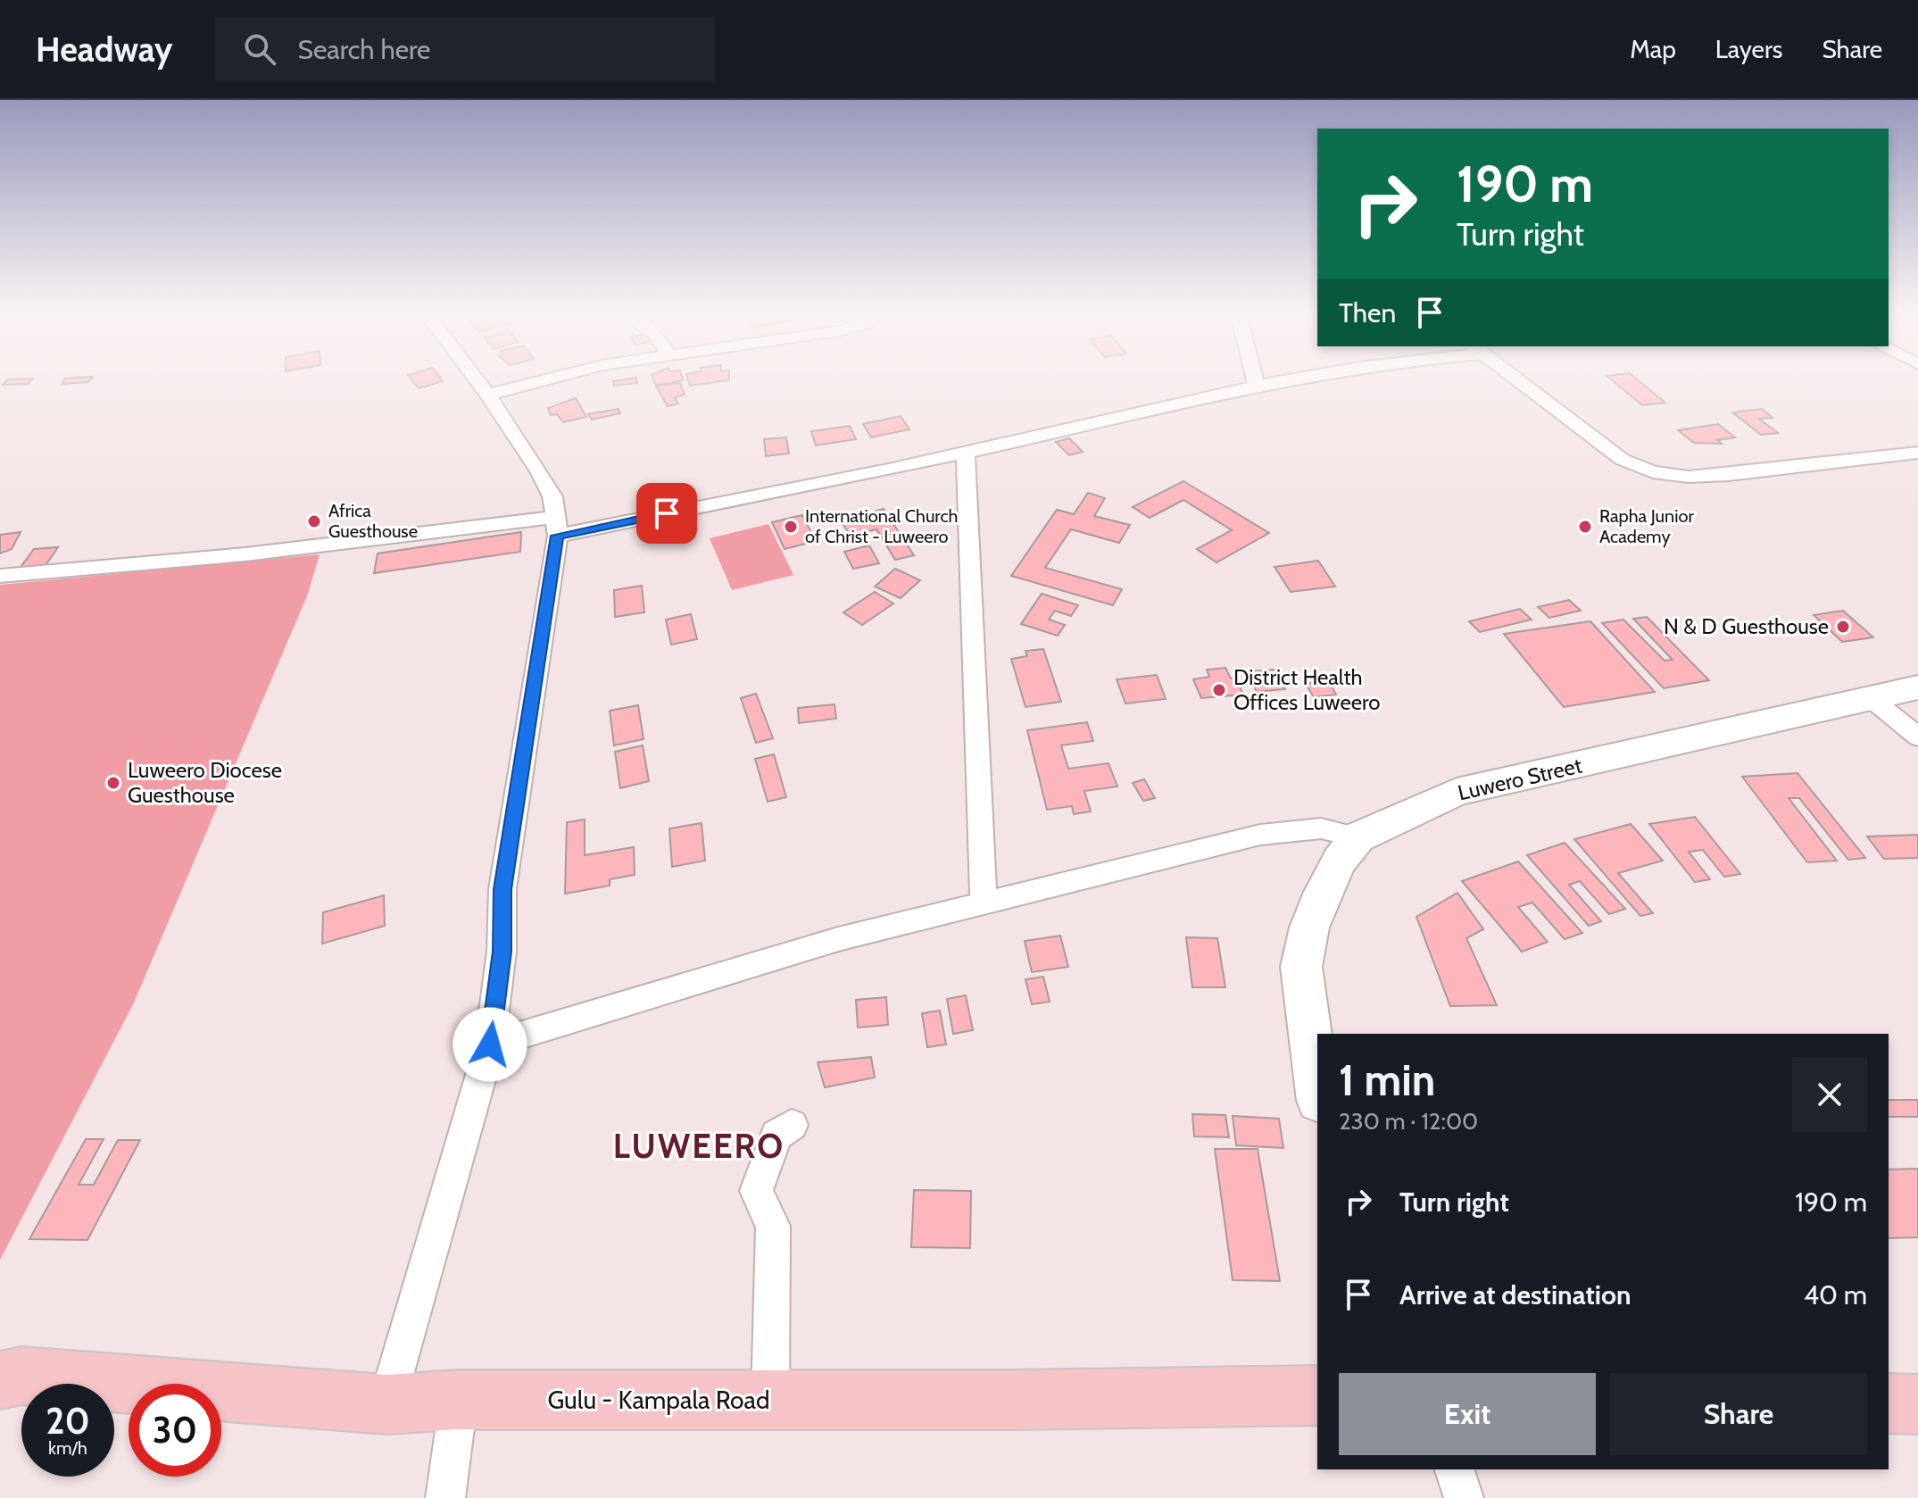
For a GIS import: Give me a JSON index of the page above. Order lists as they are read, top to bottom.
{
  "streets": {
    "main road": ["Luwero Street", "Gulu - Kampala Road"]
  },
  "districts": ["LUWEERO"],
  "places": [
    "Africa Guesthouse",
    "International Church of Christ - Luweero",
    "Rapha Junior Academy",
    "N & D Guesthouse",
    "District Health Offices Luweero",
    "Luweero Diocese Guesthouse"
  ],
  "page": {
    "header": "Headway",
    "search": "Search here",
    "nav": ["Map", "Layers", "Share"],
    "turn": ["190 m", "Turn right"],
    "then": "Then",
    "heading": ["1 min", "230 m · 12:00"],
    "list": [
      {
        "name": "Turn right",
        "value": "190 m"
      },
      {
        "name": "Arrive at destination",
        "value": "40 m"
      }
    ],
    "buttons": ["Exit", "Share"],
    "speed": "20 km/h",
    "limit": "30"
  }
}
